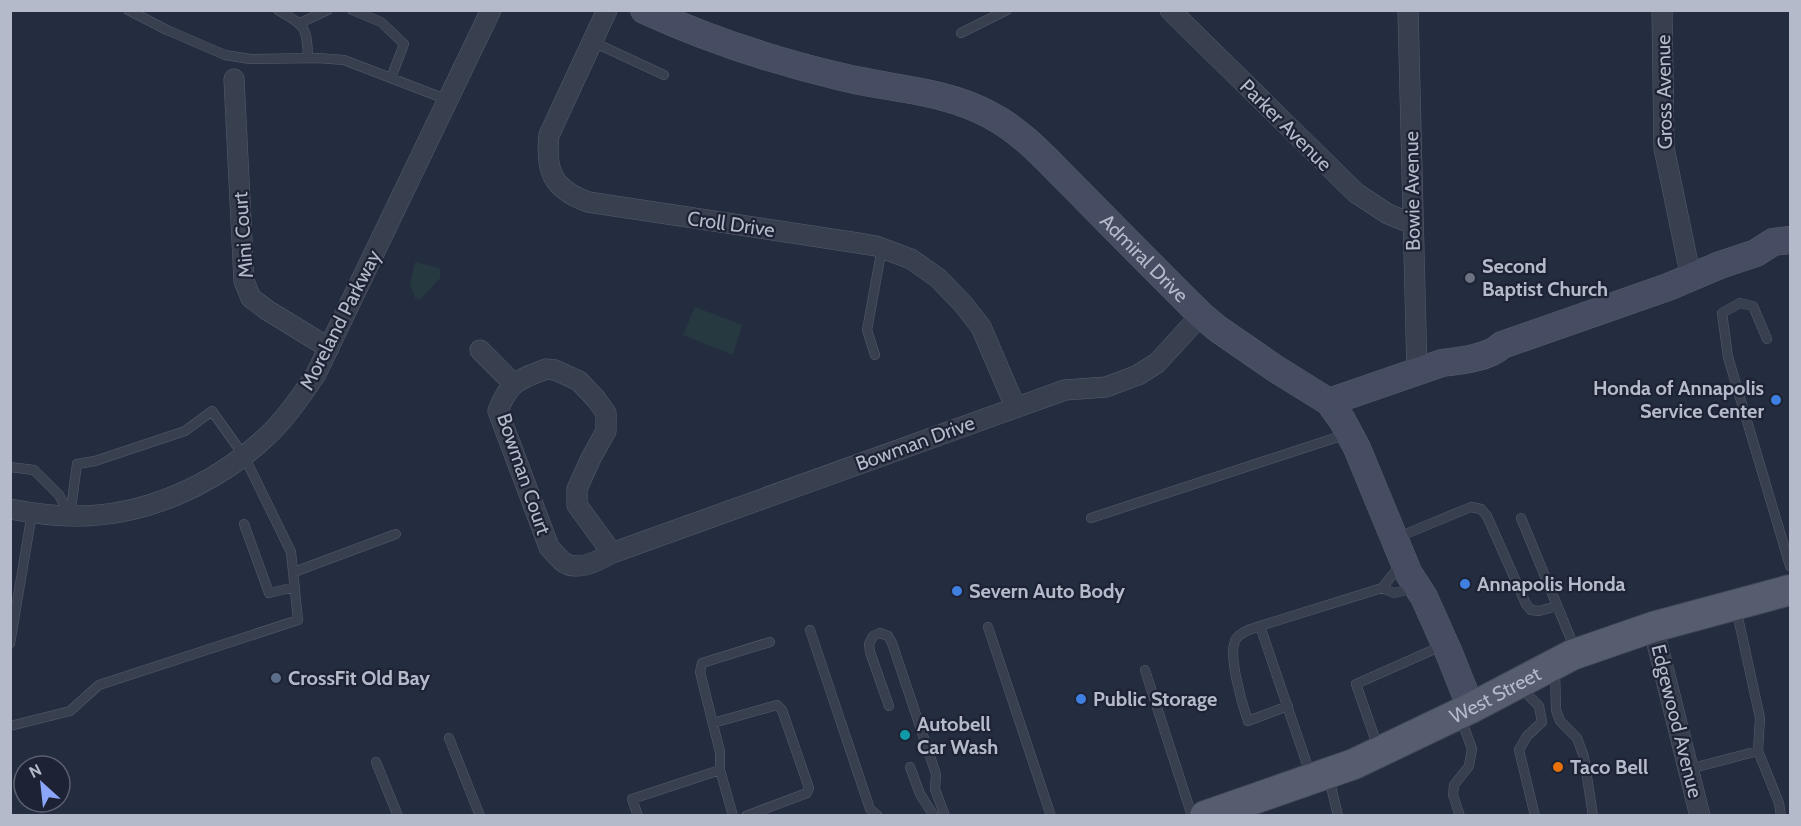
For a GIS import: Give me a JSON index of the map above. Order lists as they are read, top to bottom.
{
  "streets": {
    "main road": ["West Street"],
    "street": [
      "Gross Avenue",
      "Parker Avenue",
      "Bowie Avenue",
      "Croll Drive",
      "Mini Court",
      "Admiral Drive",
      "Moreland Parkway",
      "Bowman Drive",
      "Bowman Court",
      "Edgewood Avenue"
    ]
  },
  "crossings": [
    ["Parker Avenue", "Bowie Avenue"],
    ["Croll Drive", "Bowman Drive"],
    ["Mini Court", "Moreland Parkway"],
    ["Admiral Drive", "Bowman Drive"],
    ["Admiral Drive", "West Street"],
    ["Bowman Drive", "Bowman Court"],
    ["West Street", "Edgewood Avenue"]
  ],
  "places": [
    "Second Baptist Church",
    "Honda of Annapolis Service Center",
    "Annapolis Honda",
    "Severn Auto Body",
    "CrossFit Old Bay",
    "Public Storage",
    "Autobell Car Wash",
    "Taco Bell"
  ],
  "north": "top left"
}
